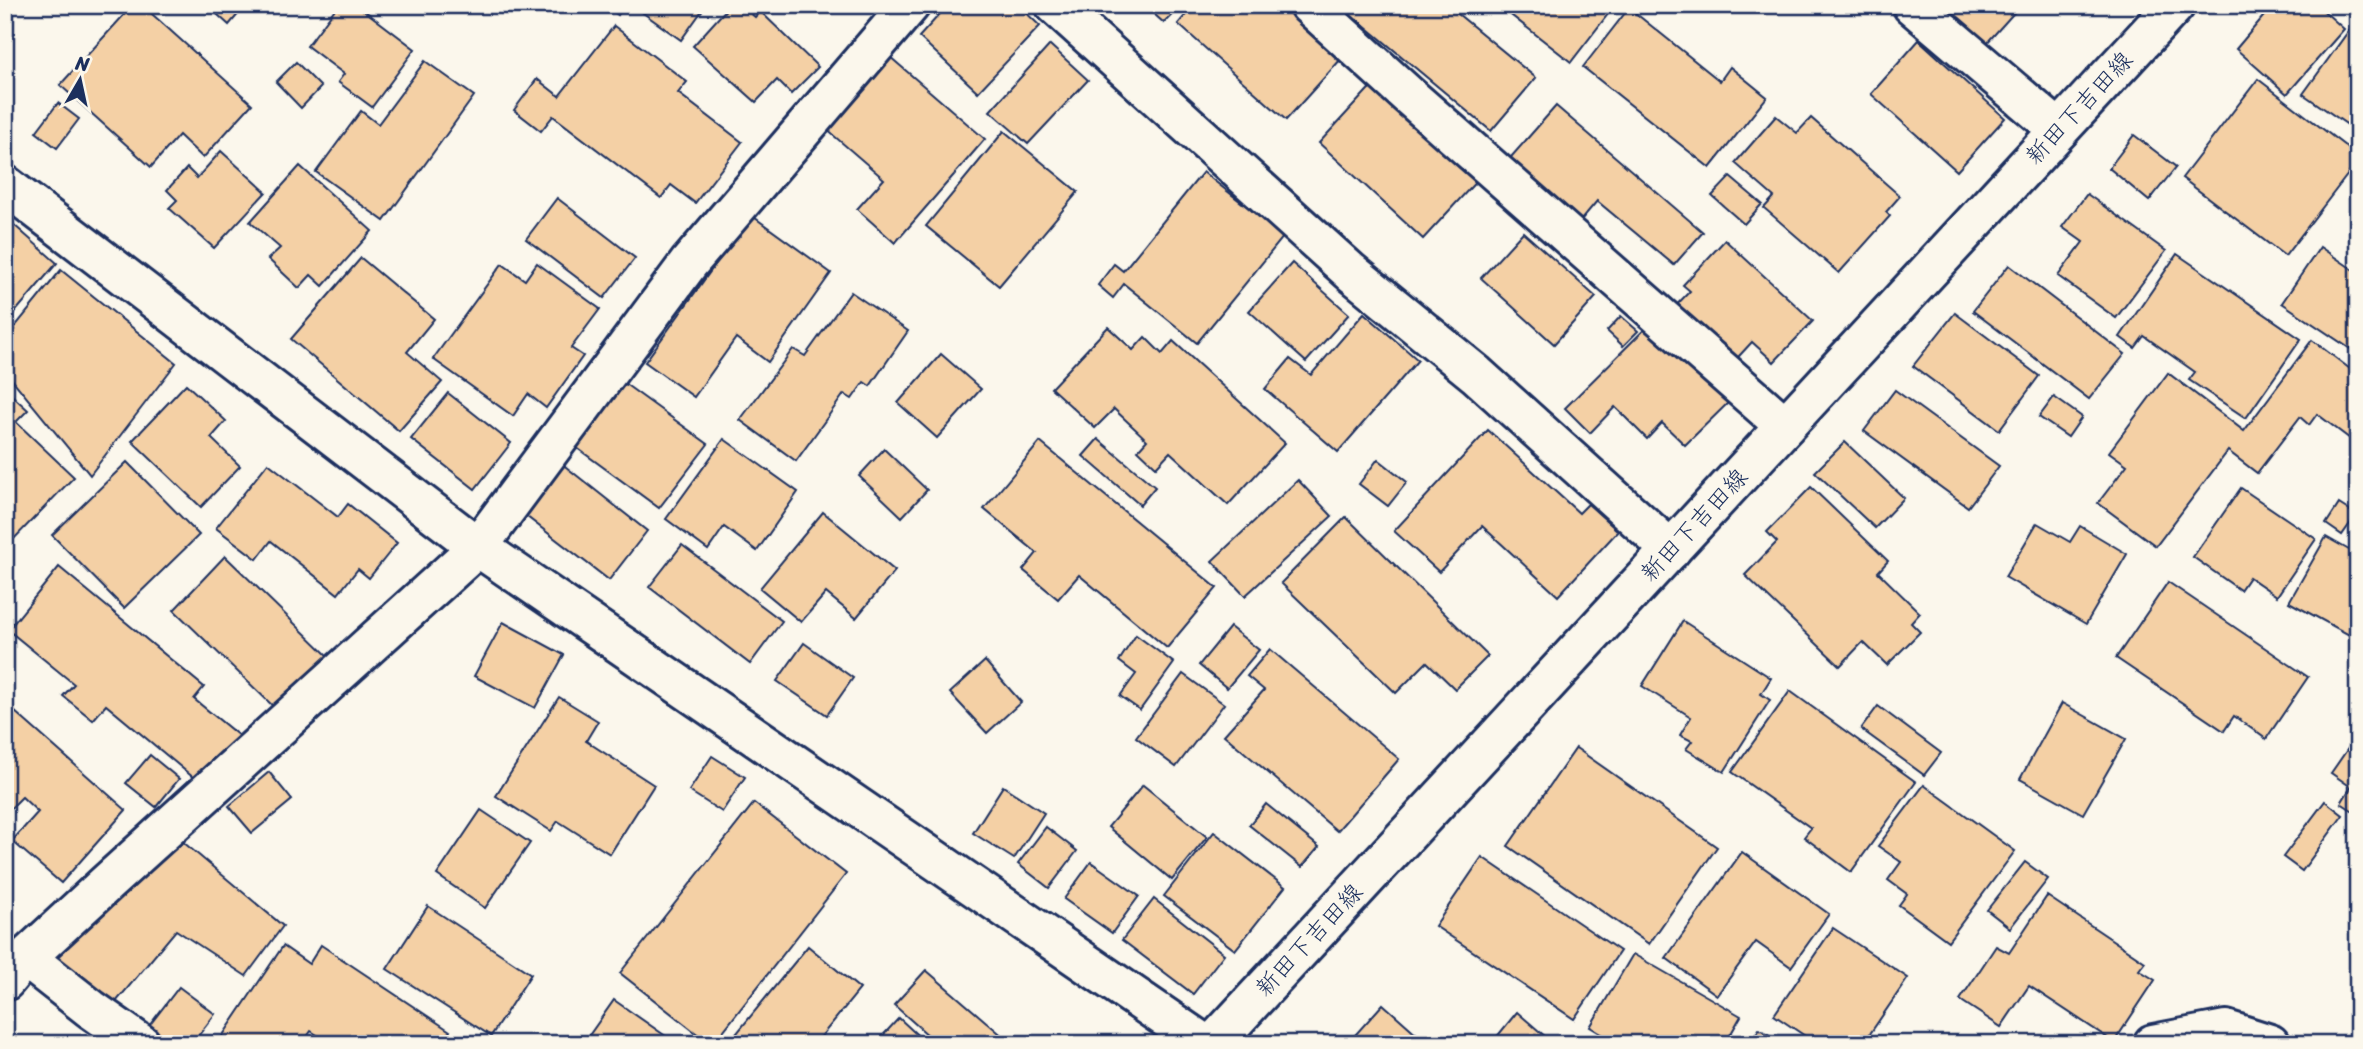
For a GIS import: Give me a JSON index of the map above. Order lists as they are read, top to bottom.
{
  "streets": {
    "street": ["新田下吉田線"]
  },
  "north": "top"
}
